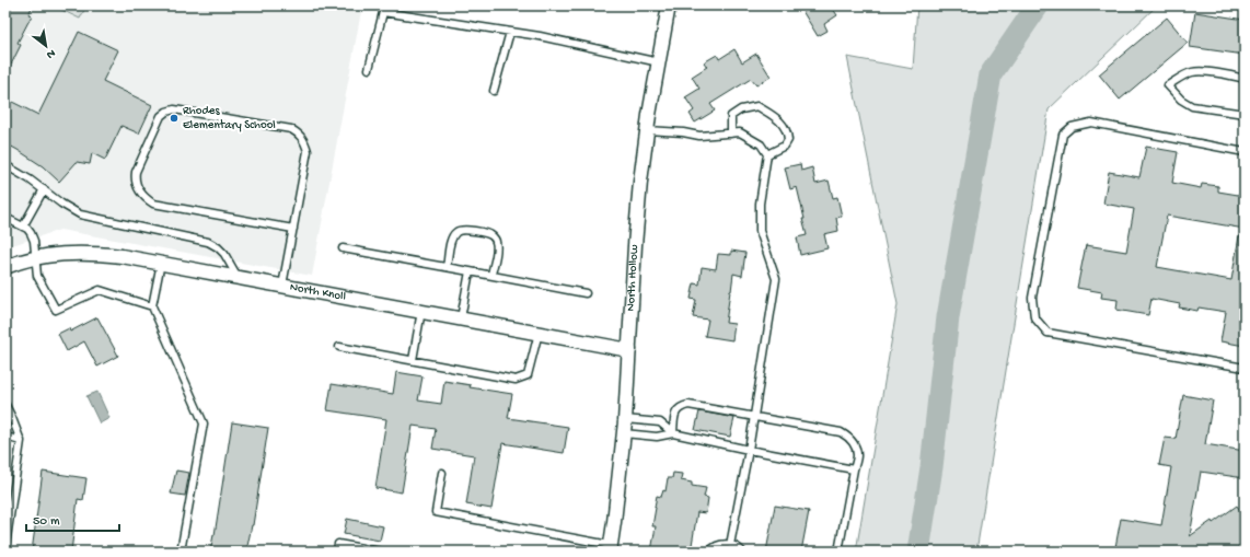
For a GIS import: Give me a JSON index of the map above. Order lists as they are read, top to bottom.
{
  "streets": {
    "street": ["North Hollow", "North Knoll"]
  },
  "crossings": [
    ["North Hollow", "North Knoll"]
  ],
  "places": ["Rhodes Elementary School"],
  "scale_bar": "50 m",
  "north": "bottom right"
}
